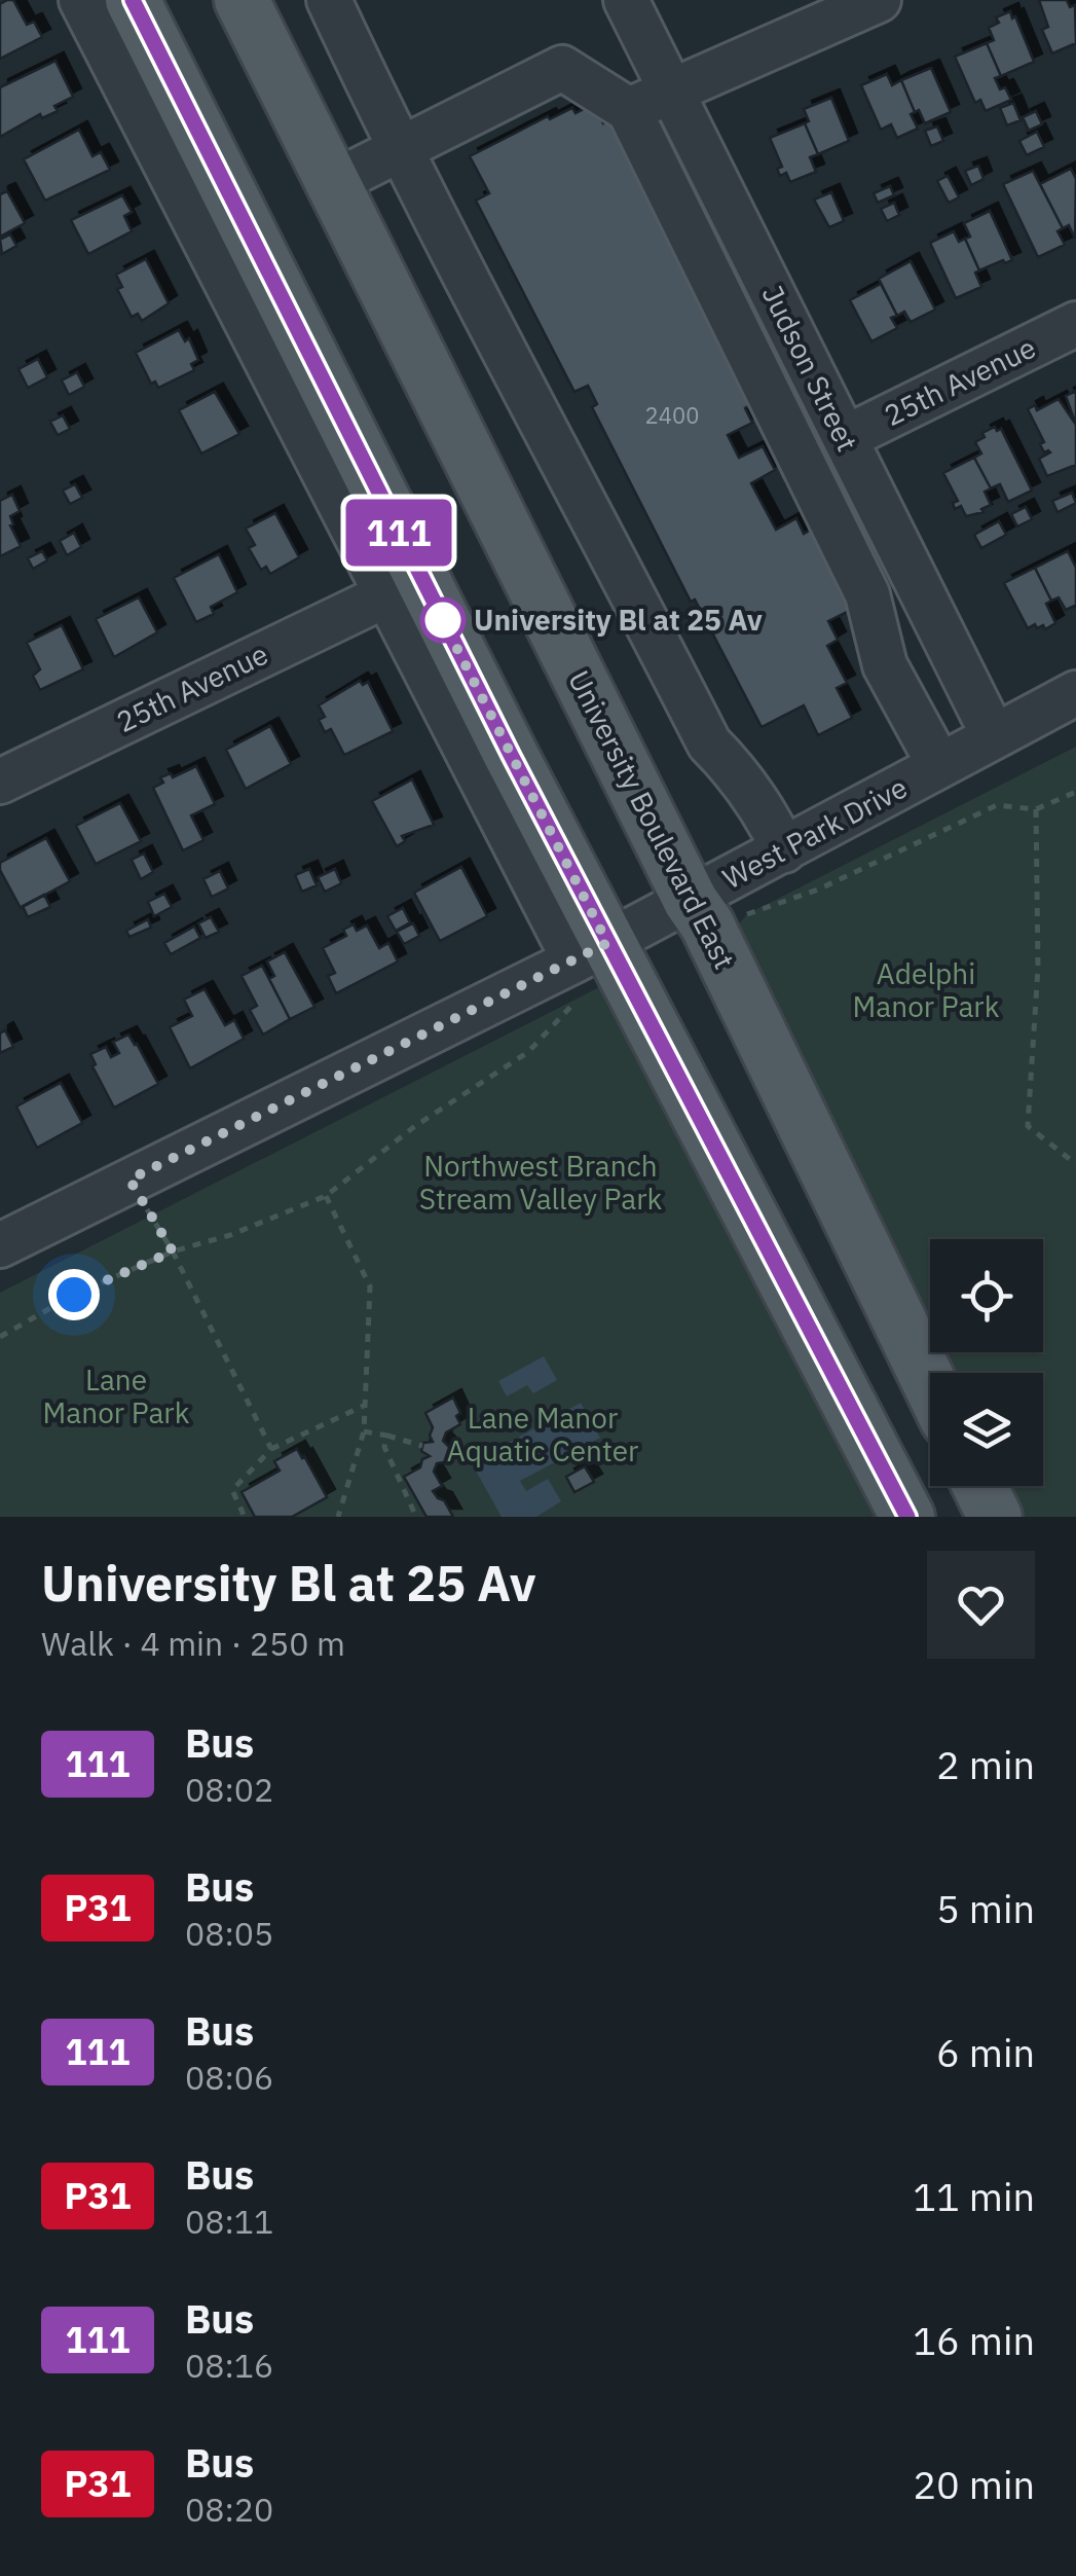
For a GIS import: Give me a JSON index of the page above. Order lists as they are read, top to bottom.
{
  "streets": {
    "main road": ["University Boulevard East"],
    "street": ["Judson Street", "25th Avenue", "West Park Drive"]
  },
  "crossings": [
    ["Judson Street", "25th Avenue"],
    ["Judson Street", "West Park Drive"],
    ["University Boulevard East", "West Park Drive"]
  ],
  "parks": [
    "Adelphi Manor Park",
    "Northwest Branch Stream Valley Park",
    "Lane Manor Park",
    "Lane Manor Aquatic Center"
  ],
  "places": ["University Bl at 25 Av"],
  "lines": ["bus line 111"],
  "house_numbers": ["2400"],
  "page": {
    "on_map": "111",
    "heading": ["University Bl at 25 Av", "Walk · 4 min · 250 m"],
    "list": [
      {
        "mark": "111",
        "name": "Bus",
        "note": "08:02",
        "value": "2 min"
      },
      {
        "mark": "P31",
        "name": "Bus",
        "note": "08:05",
        "value": "5 min"
      },
      {
        "mark": "111",
        "name": "Bus",
        "note": "08:06",
        "value": "6 min"
      },
      {
        "mark": "P31",
        "name": "Bus",
        "note": "08:11",
        "value": "11 min"
      },
      {
        "mark": "111",
        "name": "Bus",
        "note": "08:16",
        "value": "16 min"
      },
      {
        "mark": "P31",
        "name": "Bus",
        "note": "08:20",
        "value": "20 min"
      }
    ]
  }
}
